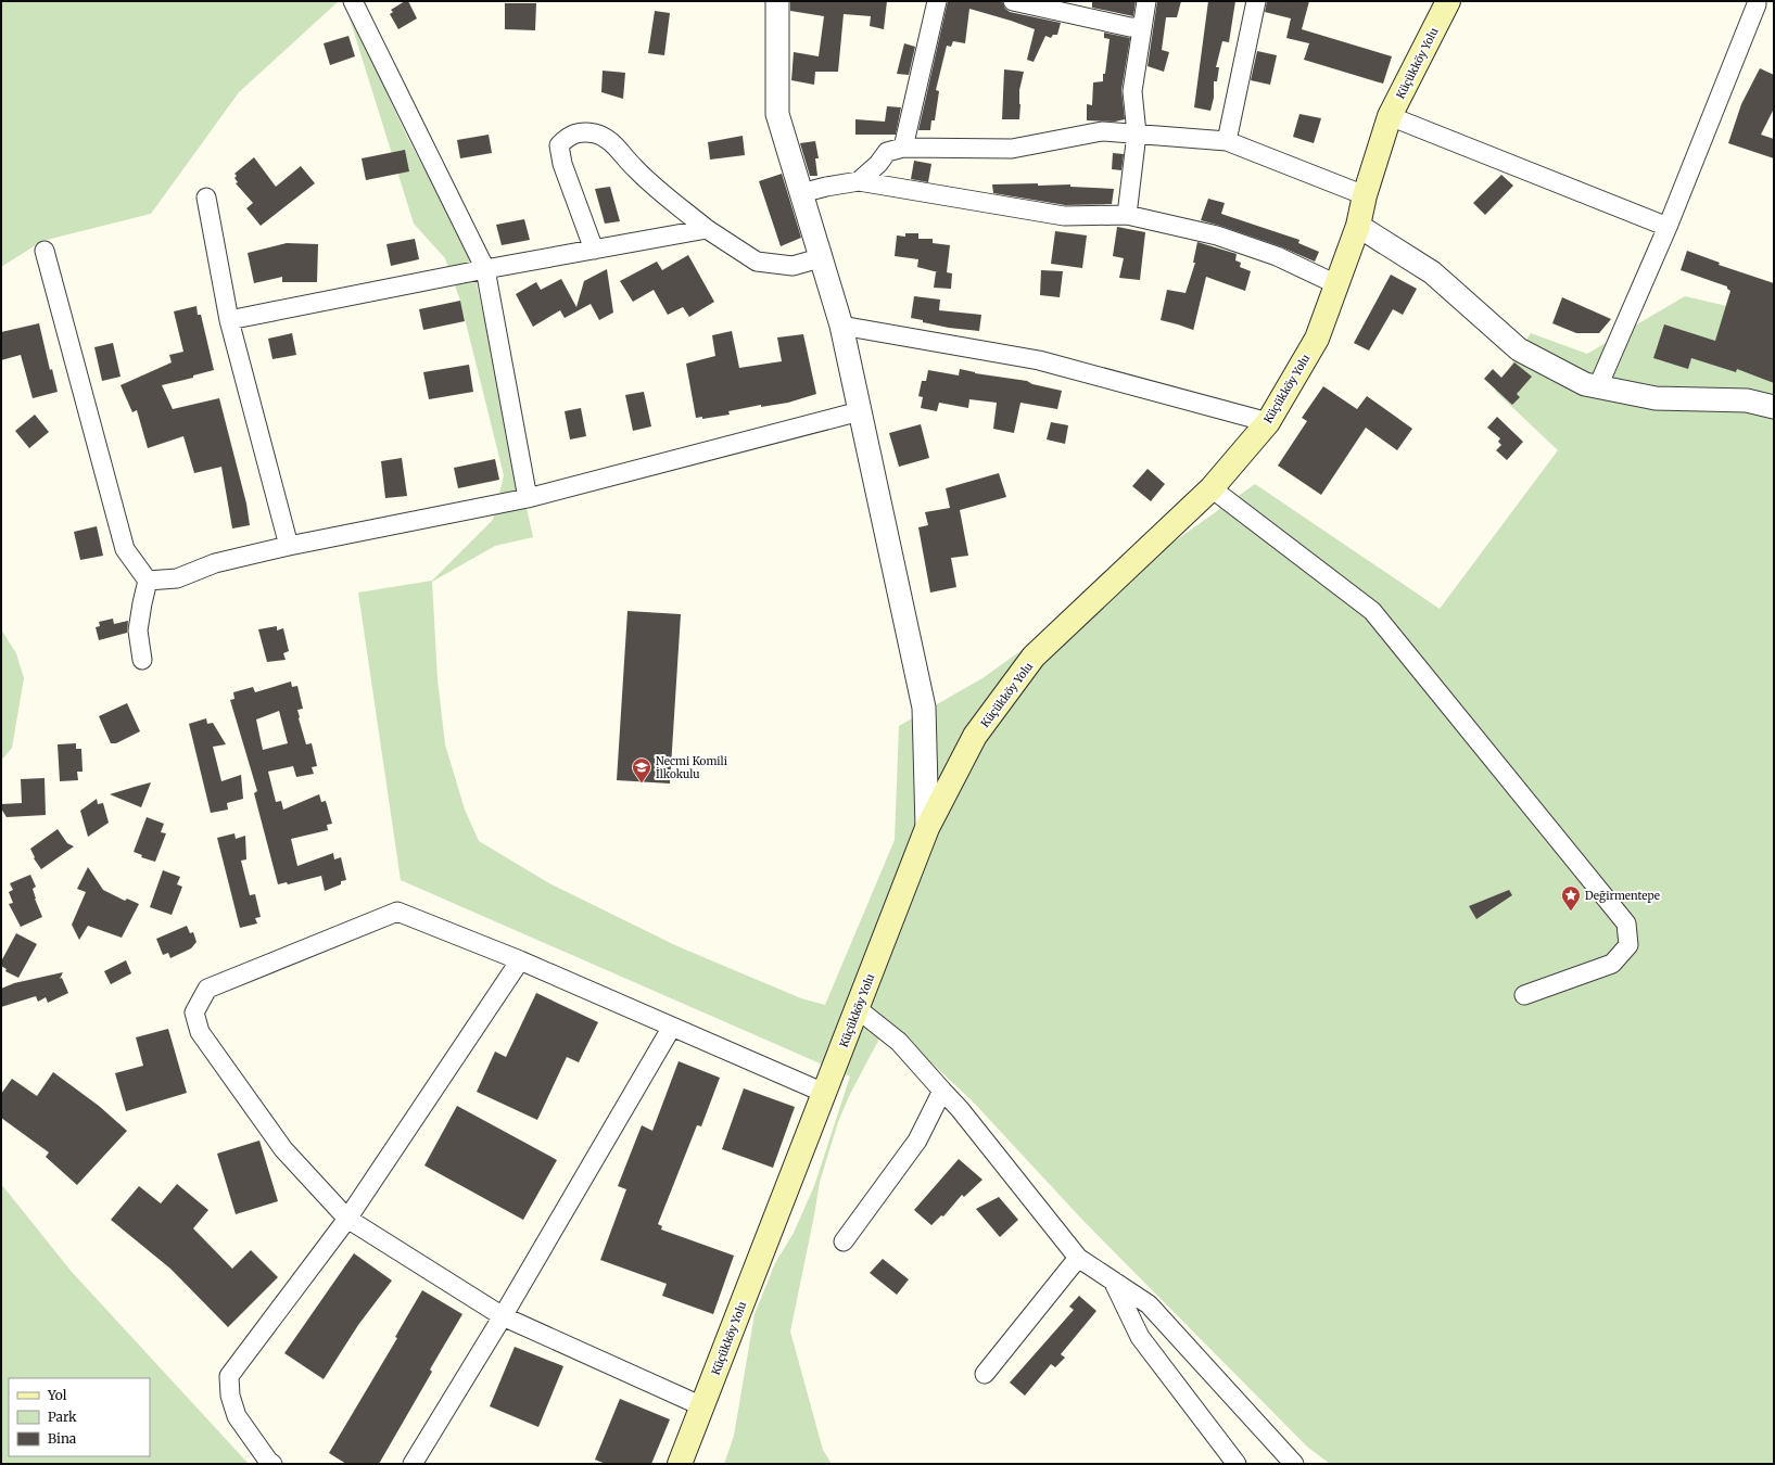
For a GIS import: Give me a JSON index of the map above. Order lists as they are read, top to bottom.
{
  "streets": {
    "main road": ["Küçükköy Yolu"]
  },
  "places": {
    "school or university": ["Necmi Komili İlkokulu"],
    "place": ["Değirmentepe"]
  },
  "legend": ["Yol", "Park", "Bina"]
}
